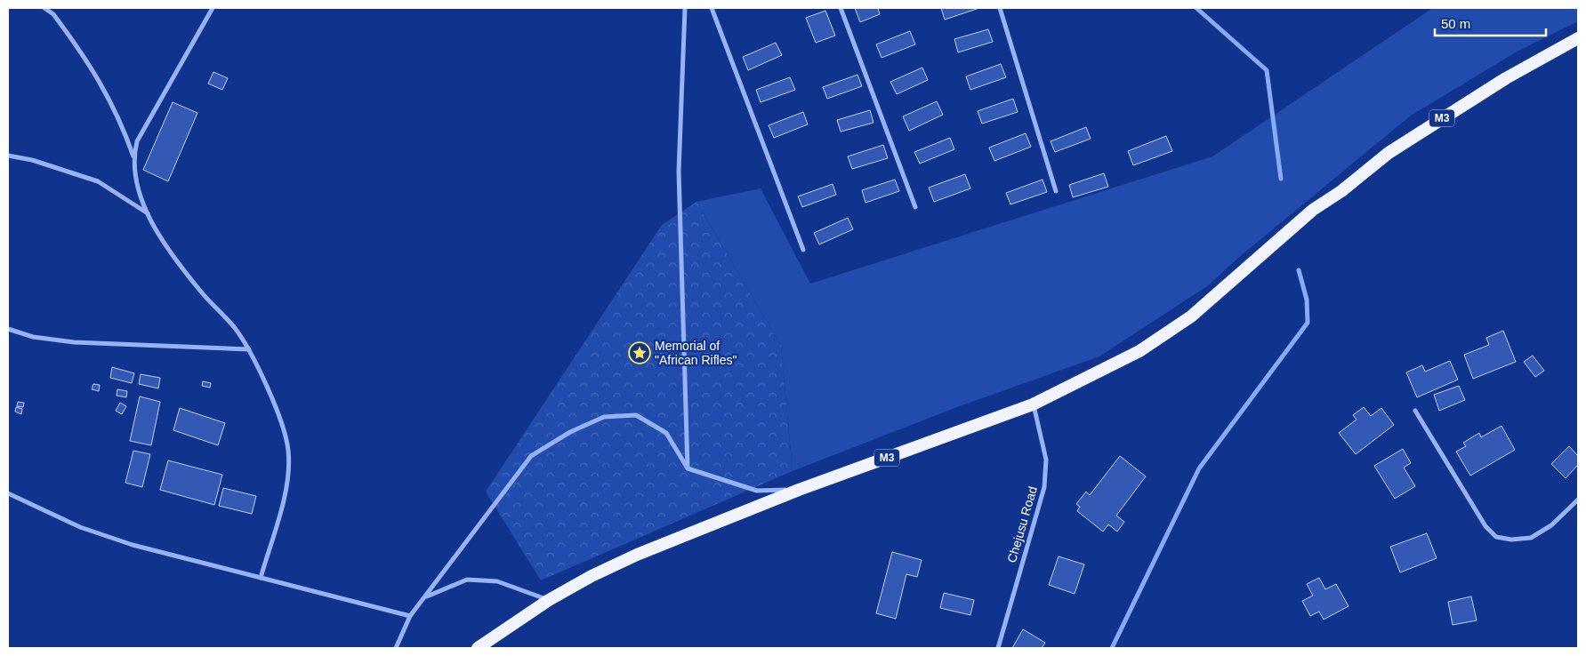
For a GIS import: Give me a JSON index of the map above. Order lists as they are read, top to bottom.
{
  "streets": {
    "highway": ["M3"],
    "street": ["Chejusu Road"]
  },
  "crossings": [
    ["M3", "Chejusu Road"]
  ],
  "places": {
    "place": ["Memorial of \"African Rifles\""]
  },
  "scale_bar": "50 m"
}
